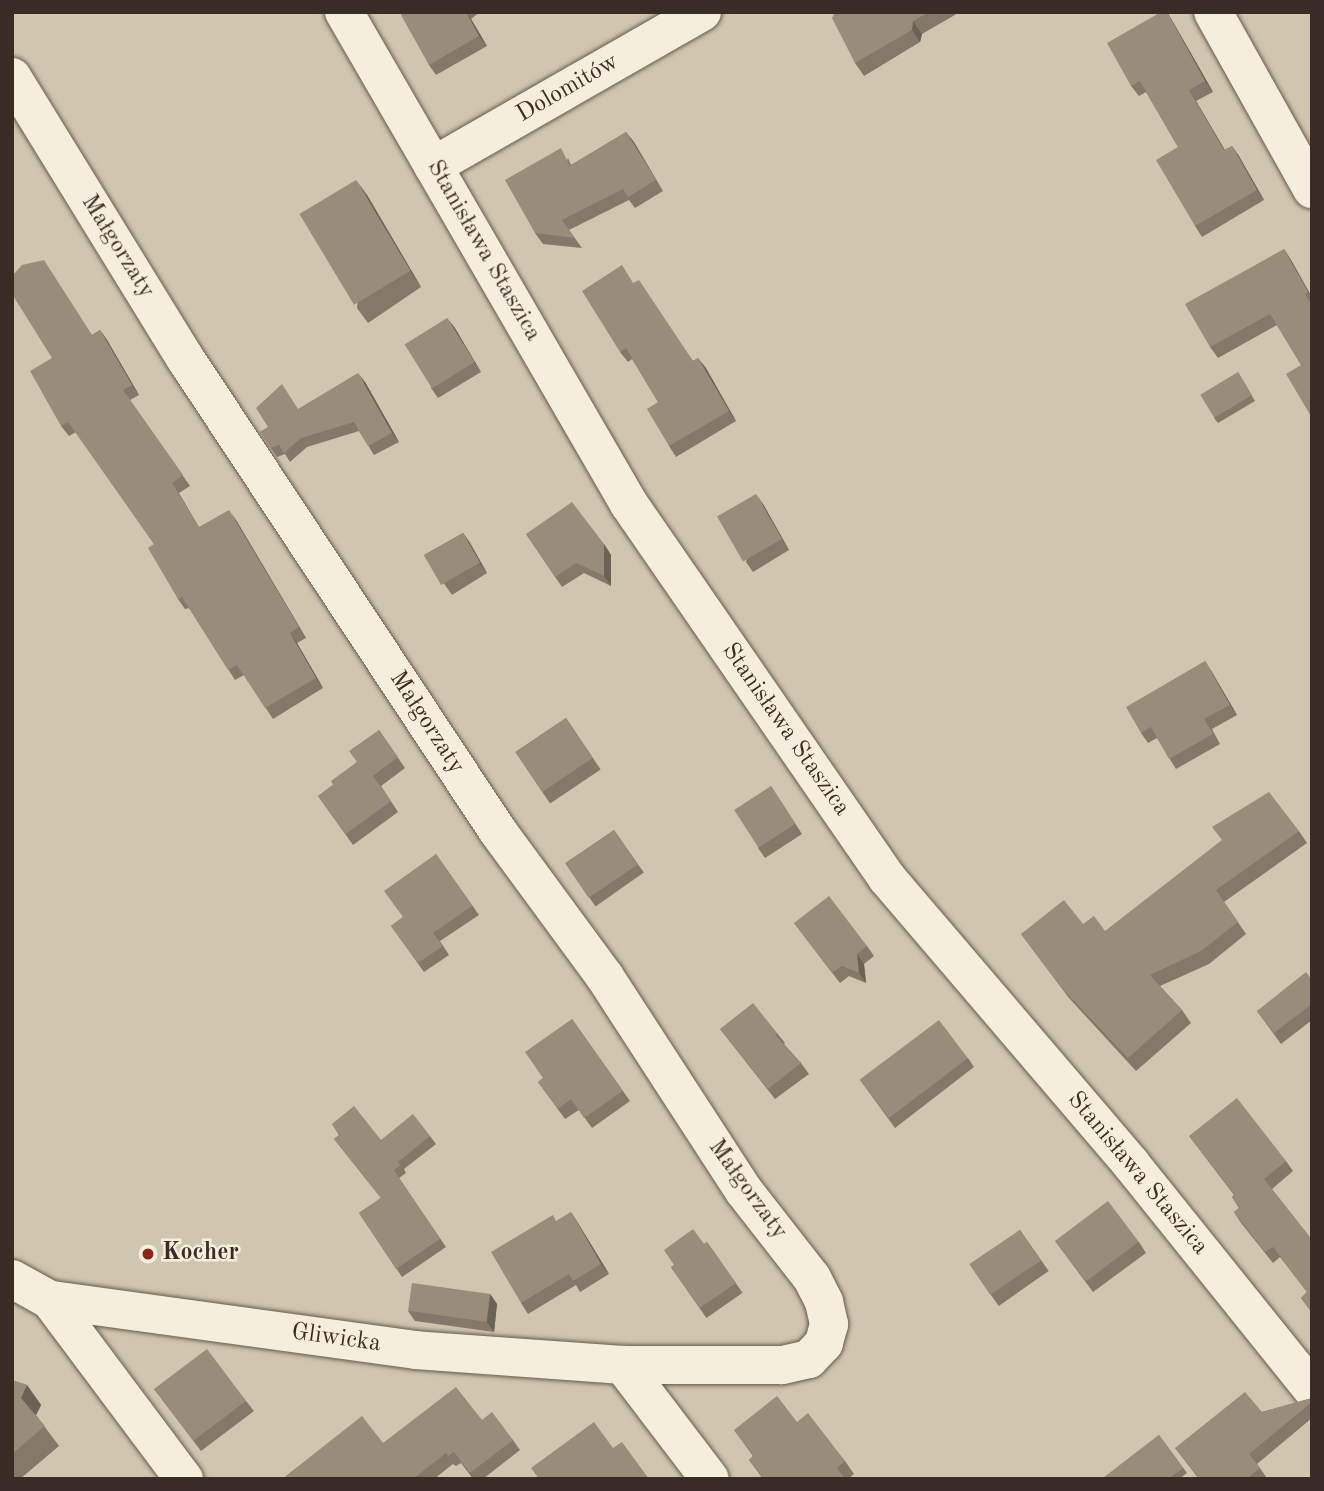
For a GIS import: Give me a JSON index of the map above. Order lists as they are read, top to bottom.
{
  "streets": {
    "street": [
      "Dolomitów",
      "Małgorzaty",
      "Stanisława Staszica",
      "Gliwicka"
    ]
  },
  "crossings": [
    ["Dolomitów", "Stanisława Staszica"],
    ["Małgorzaty", "Gliwicka"]
  ],
  "places": ["Kocher"]
}
